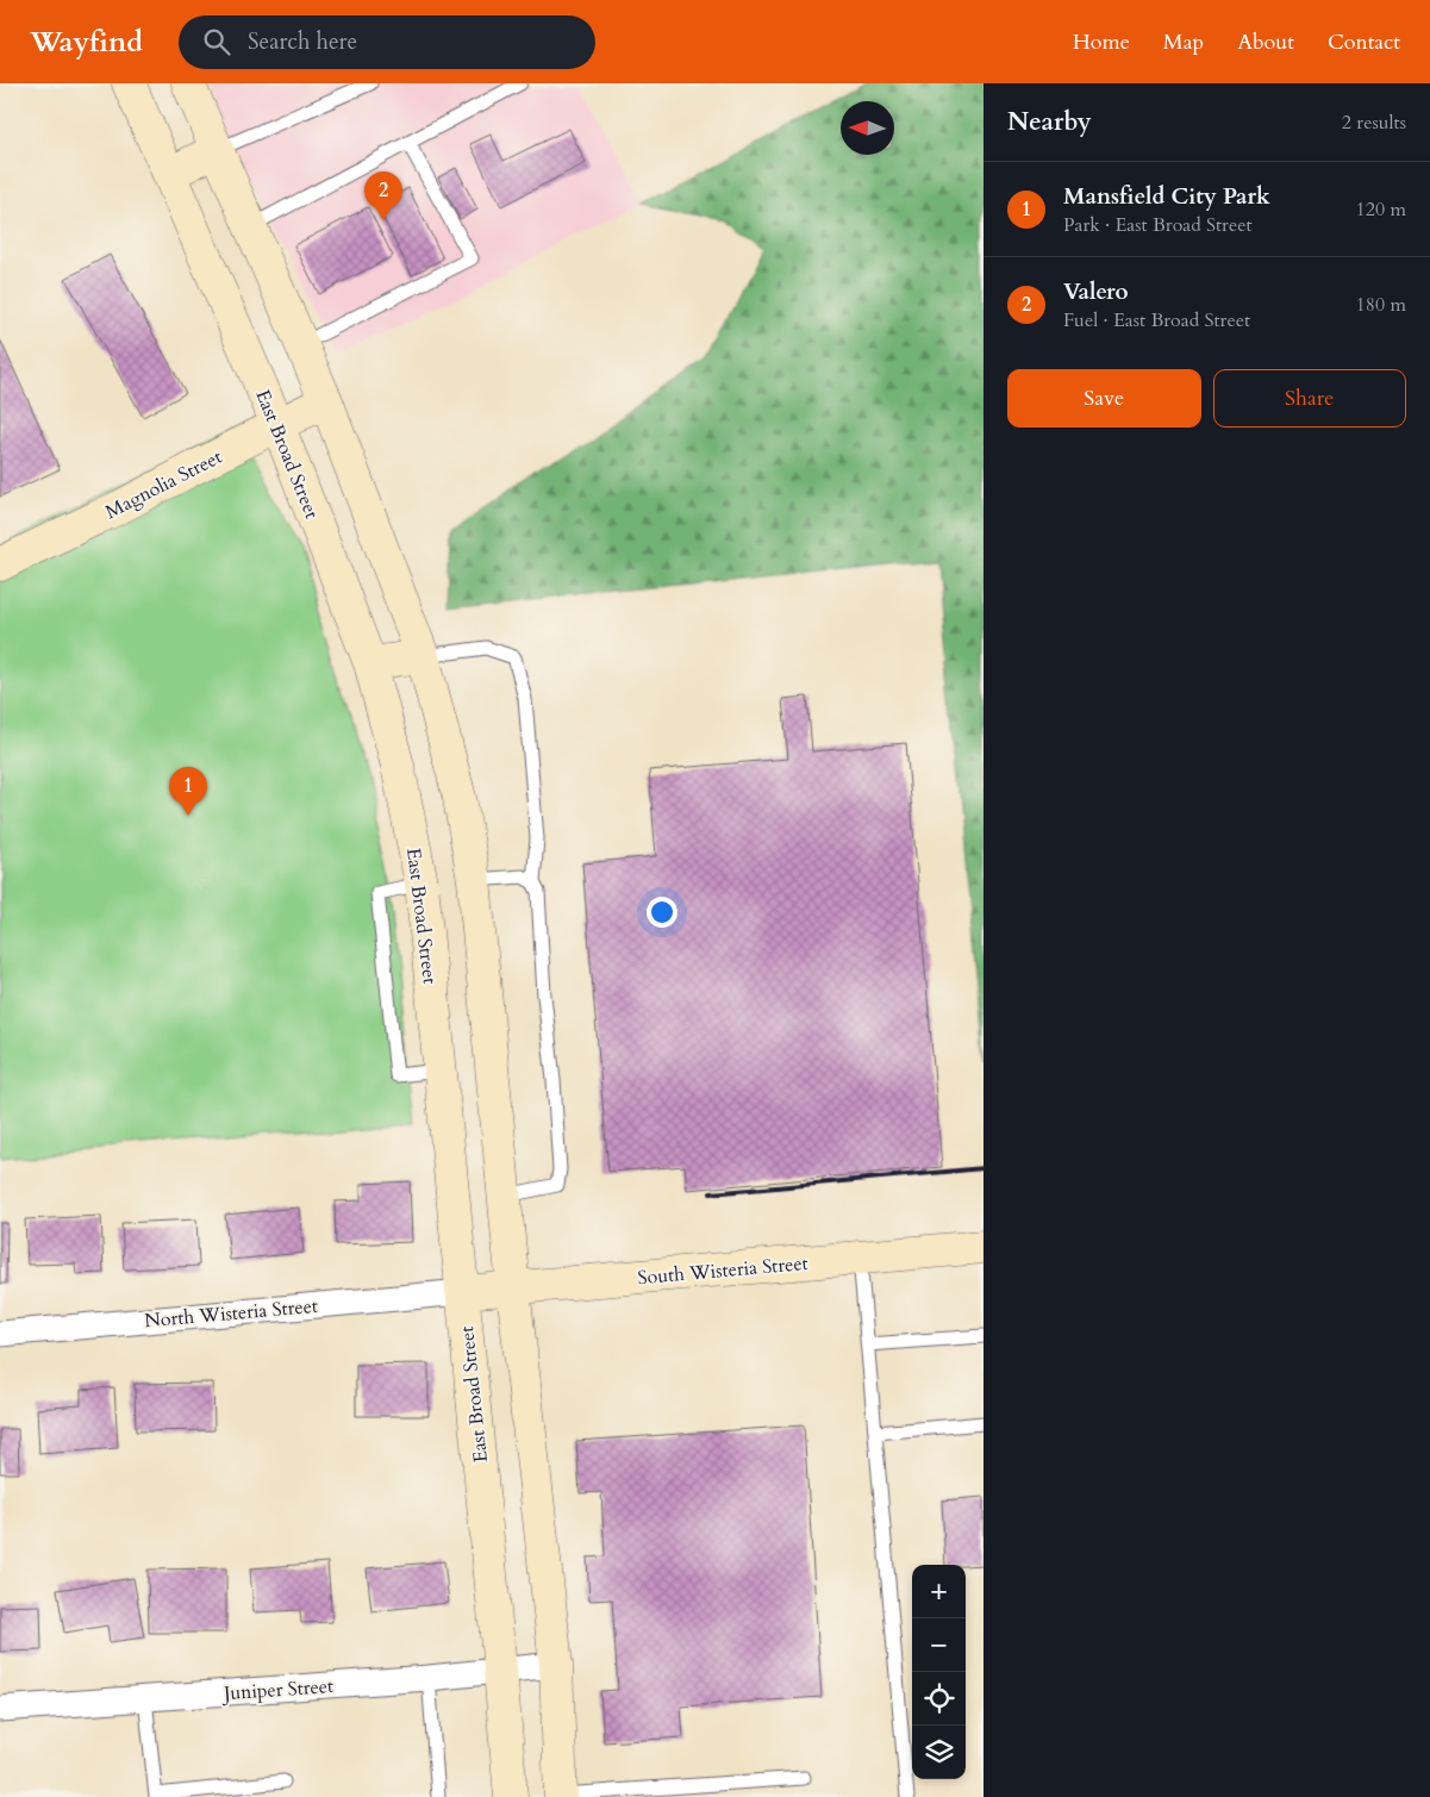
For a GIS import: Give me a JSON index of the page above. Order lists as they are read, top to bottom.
{
  "streets": {
    "main road": ["East Broad Street", "Magnolia Street", "South Wisteria Street"],
    "street": ["North Wisteria Street", "Juniper Street"]
  },
  "crossings": [
    ["East Broad Street", "Magnolia Street"],
    ["East Broad Street", "South Wisteria Street"],
    ["East Broad Street", "North Wisteria Street"],
    ["East Broad Street", "Juniper Street"],
    ["South Wisteria Street", "North Wisteria Street"]
  ],
  "north": "left",
  "page": {
    "header": "Wayfind",
    "search": "Search here",
    "nav": [
      "Home",
      "Map",
      "About",
      "Contact"
    ],
    "heading": ["Nearby", "2 results"],
    "list": [
      {
        "mark": "1",
        "name": "Mansfield City Park",
        "note": "Park · East Broad Street",
        "value": "120 m"
      },
      {
        "mark": "2",
        "name": "Valero",
        "note": "Fuel · East Broad Street",
        "value": "180 m"
      }
    ],
    "pins": ["2", "1"],
    "buttons": ["Save", "Share"],
    "map_buttons": ["+", "−"]
  }
}
